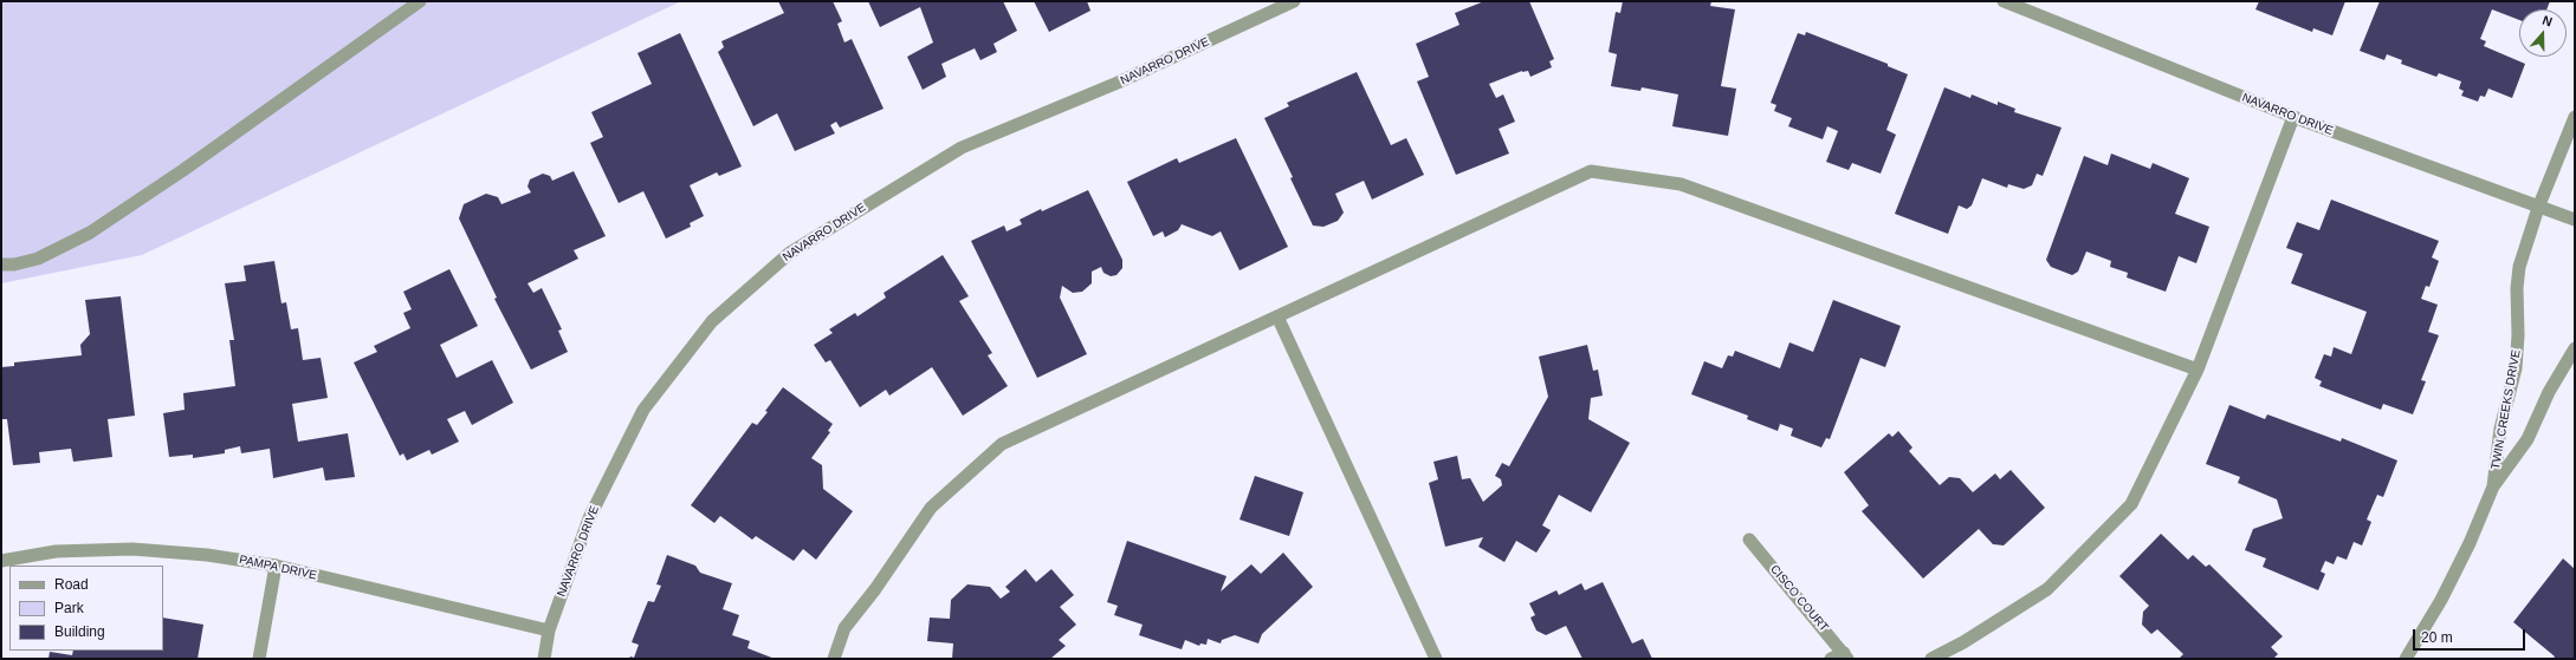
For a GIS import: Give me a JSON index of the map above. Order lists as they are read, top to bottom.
{
  "streets": {
    "street": [
      "NAVARRO DRIVE",
      "TWIN CREEKS DRIVE",
      "PAMPA DRIVE",
      "CISCO COURT"
    ]
  },
  "crossings": [
    ["NAVARRO DRIVE", "TWIN CREEKS DRIVE"],
    ["NAVARRO DRIVE", "PAMPA DRIVE"]
  ],
  "legend": ["Road", "Park", "Building"],
  "scale_bar": "20 m",
  "north": "top"
}
